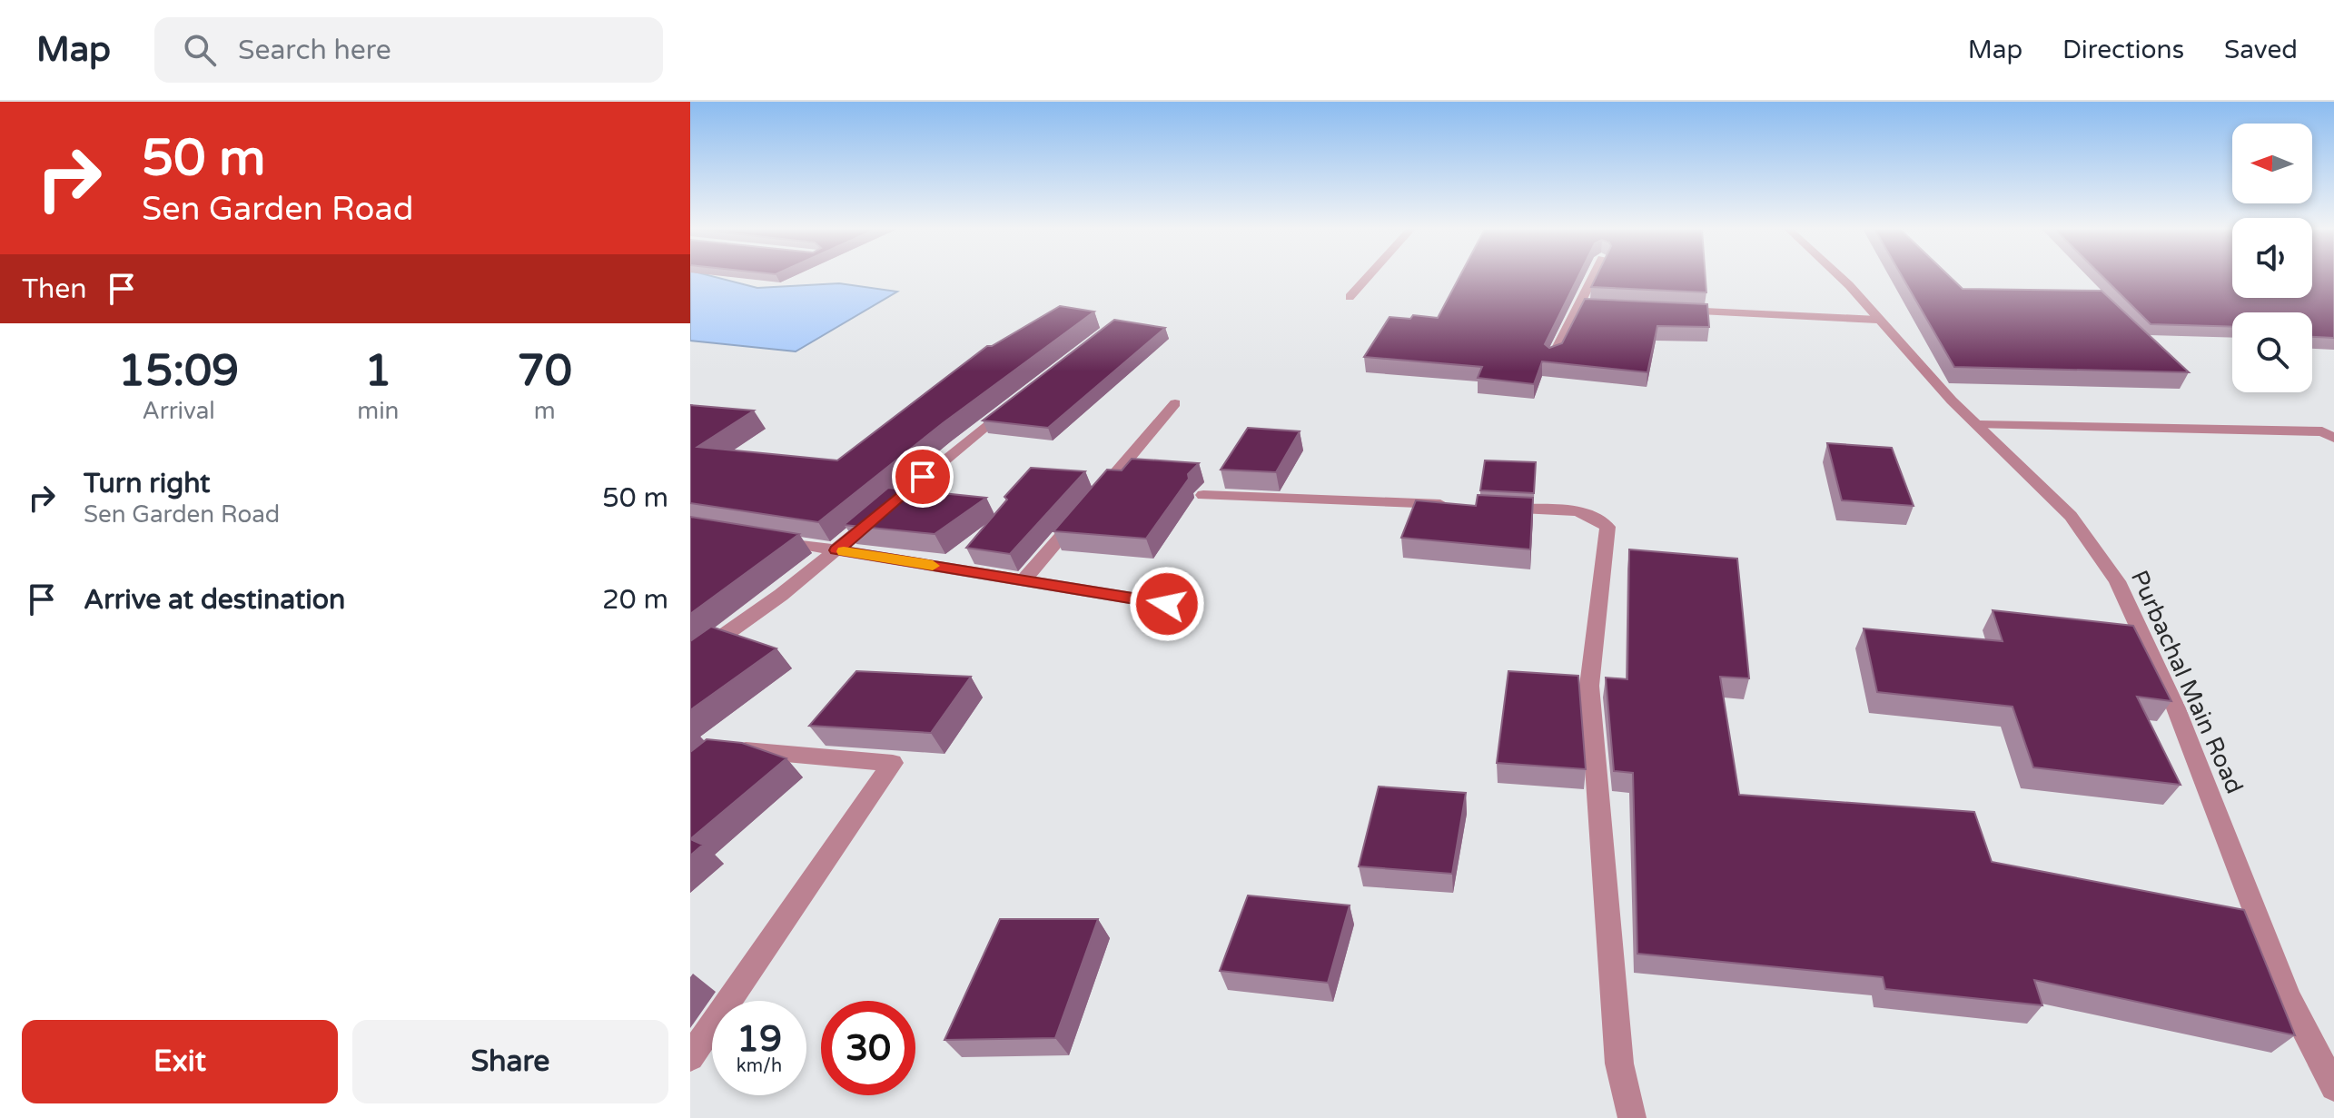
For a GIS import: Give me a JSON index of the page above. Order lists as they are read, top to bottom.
{
  "streets": {
    "street": ["Purbachal Main Road"]
  },
  "north": "left",
  "page": {
    "header": "Map",
    "search": "Search here",
    "nav": ["Map", "Directions", "Saved"],
    "turn": ["50 m", "Sen Garden Road"],
    "then": "Then",
    "eta": [
      "15:09",
      "Arrival",
      "1",
      "min",
      "70",
      "m"
    ],
    "list": [
      {
        "name": "Turn right",
        "note": "Sen Garden Road",
        "value": "50 m"
      },
      {
        "name": "Arrive at destination",
        "value": "20 m"
      }
    ],
    "speed": "19 km/h",
    "limit": "30",
    "buttons": ["Exit", "Share"]
  }
}
